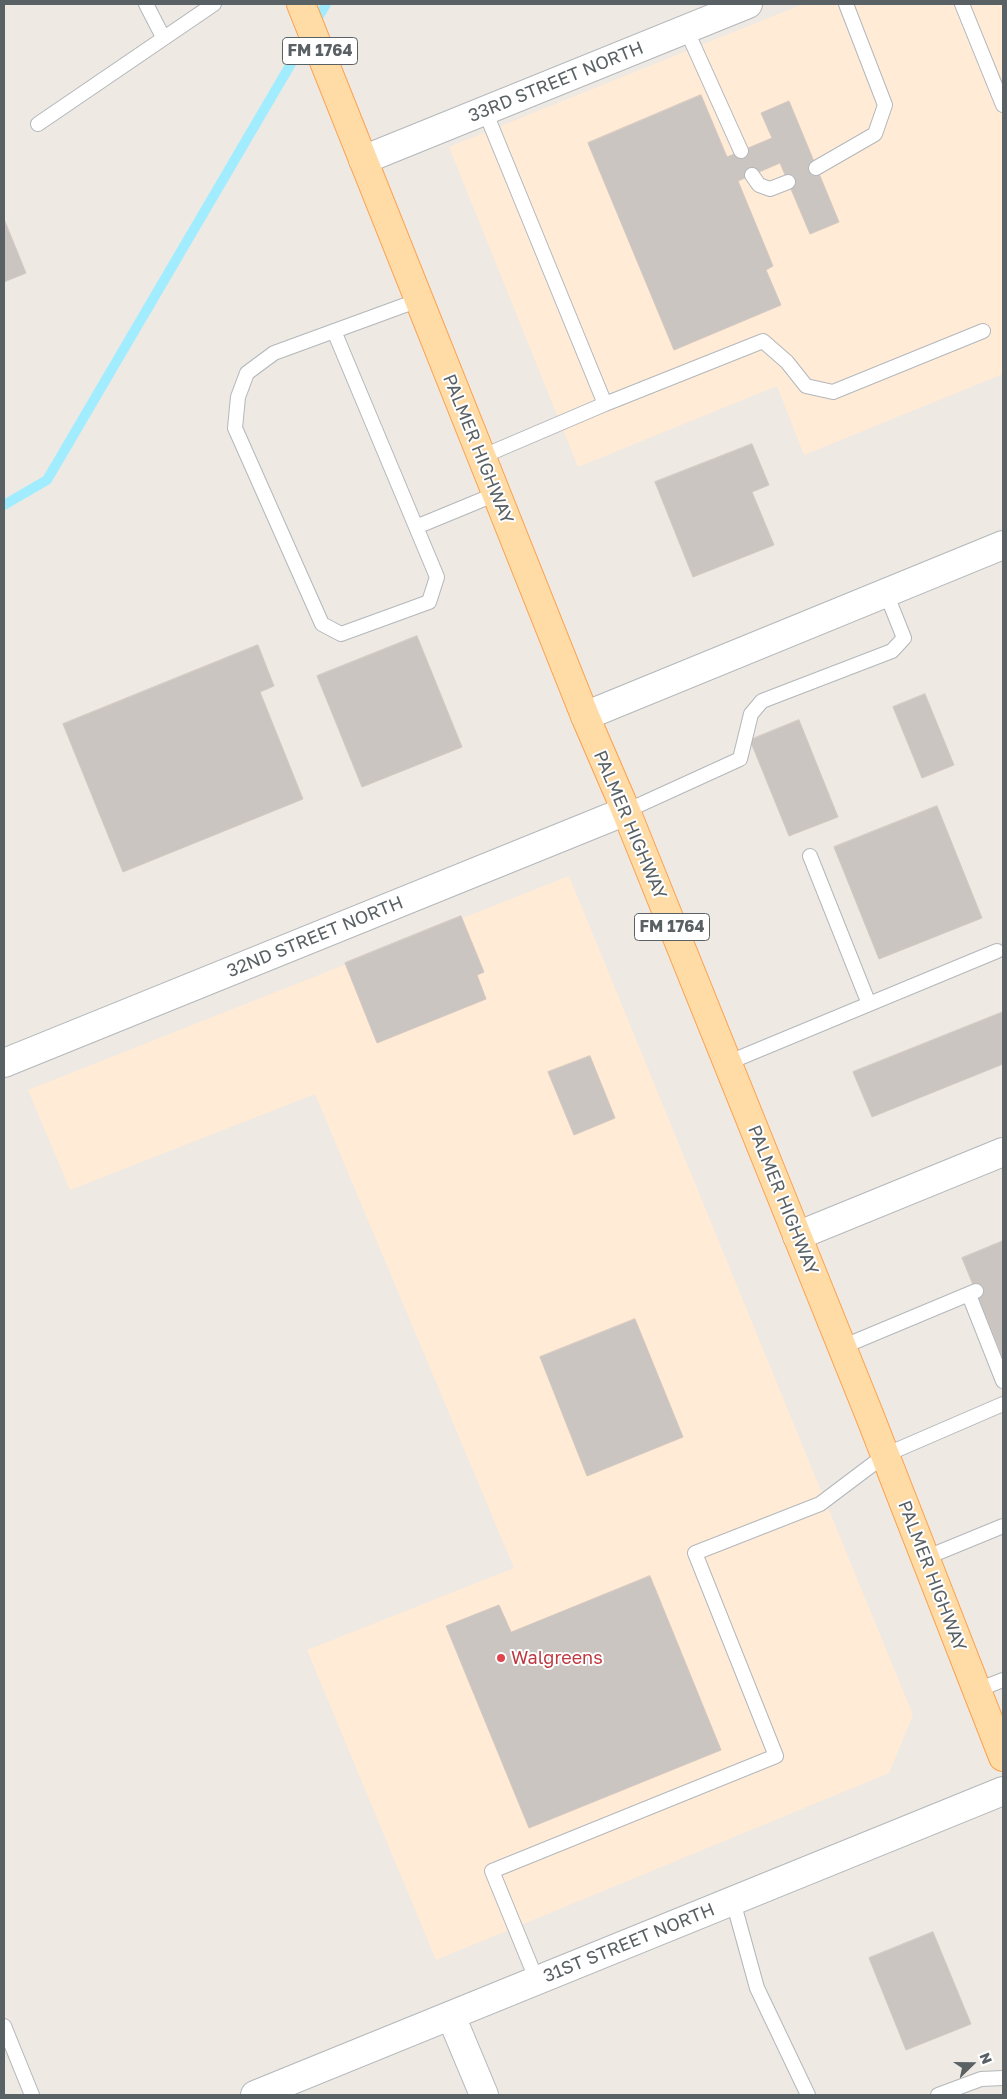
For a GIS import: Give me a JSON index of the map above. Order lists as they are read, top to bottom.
{
  "streets": {
    "main road": ["FM 1764", "PALMER HIGHWAY"],
    "street": ["33RD STREET NORTH", "32ND STREET NORTH", "31ST STREET NORTH"]
  },
  "crossings": [
    ["33RD STREET NORTH", "PALMER HIGHWAY"],
    ["PALMER HIGHWAY", "32ND STREET NORTH"]
  ],
  "places": ["Walgreens"],
  "north": "right"
}
